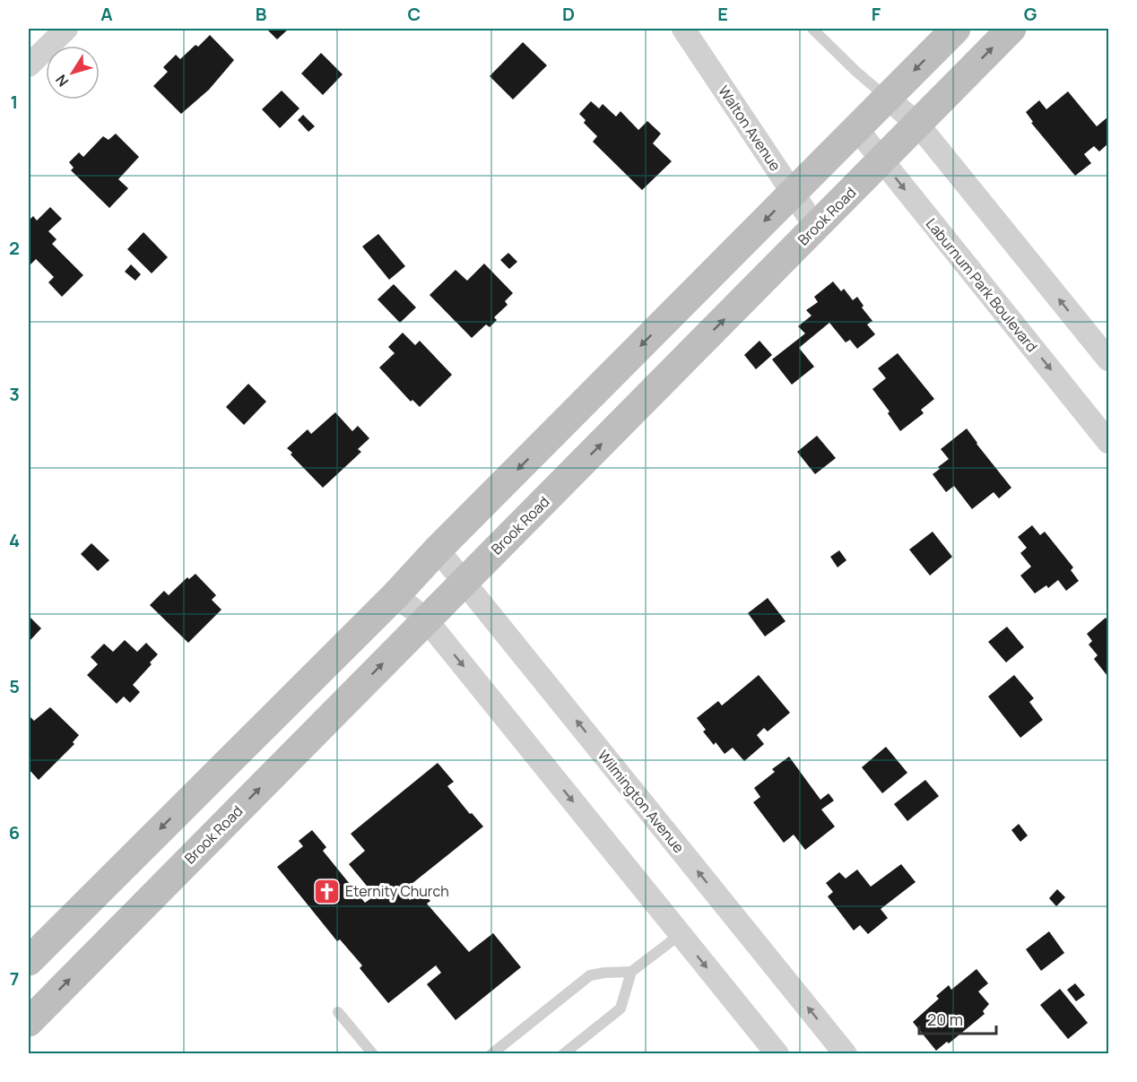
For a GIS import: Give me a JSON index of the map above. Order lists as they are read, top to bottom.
{
  "streets": {
    "main road": ["Brook Road"],
    "street": ["Walton Avenue", "Laburnum Park Boulevard", "Wilmington Avenue"]
  },
  "crossings": [
    ["Walton Avenue", "Brook Road"],
    ["Brook Road", "Laburnum Park Boulevard"],
    ["Brook Road", "Wilmington Avenue"]
  ],
  "places": {
    "church": ["Eternity Church"]
  },
  "scale_bar": "20 m",
  "north": "bottom left",
  "grid": {
    "columns": [
      "A",
      "B",
      "C",
      "D",
      "E",
      "F",
      "G"
    ],
    "rows": [
      "1",
      "2",
      "3",
      "4",
      "5",
      "6",
      "7"
    ]
  }
}
